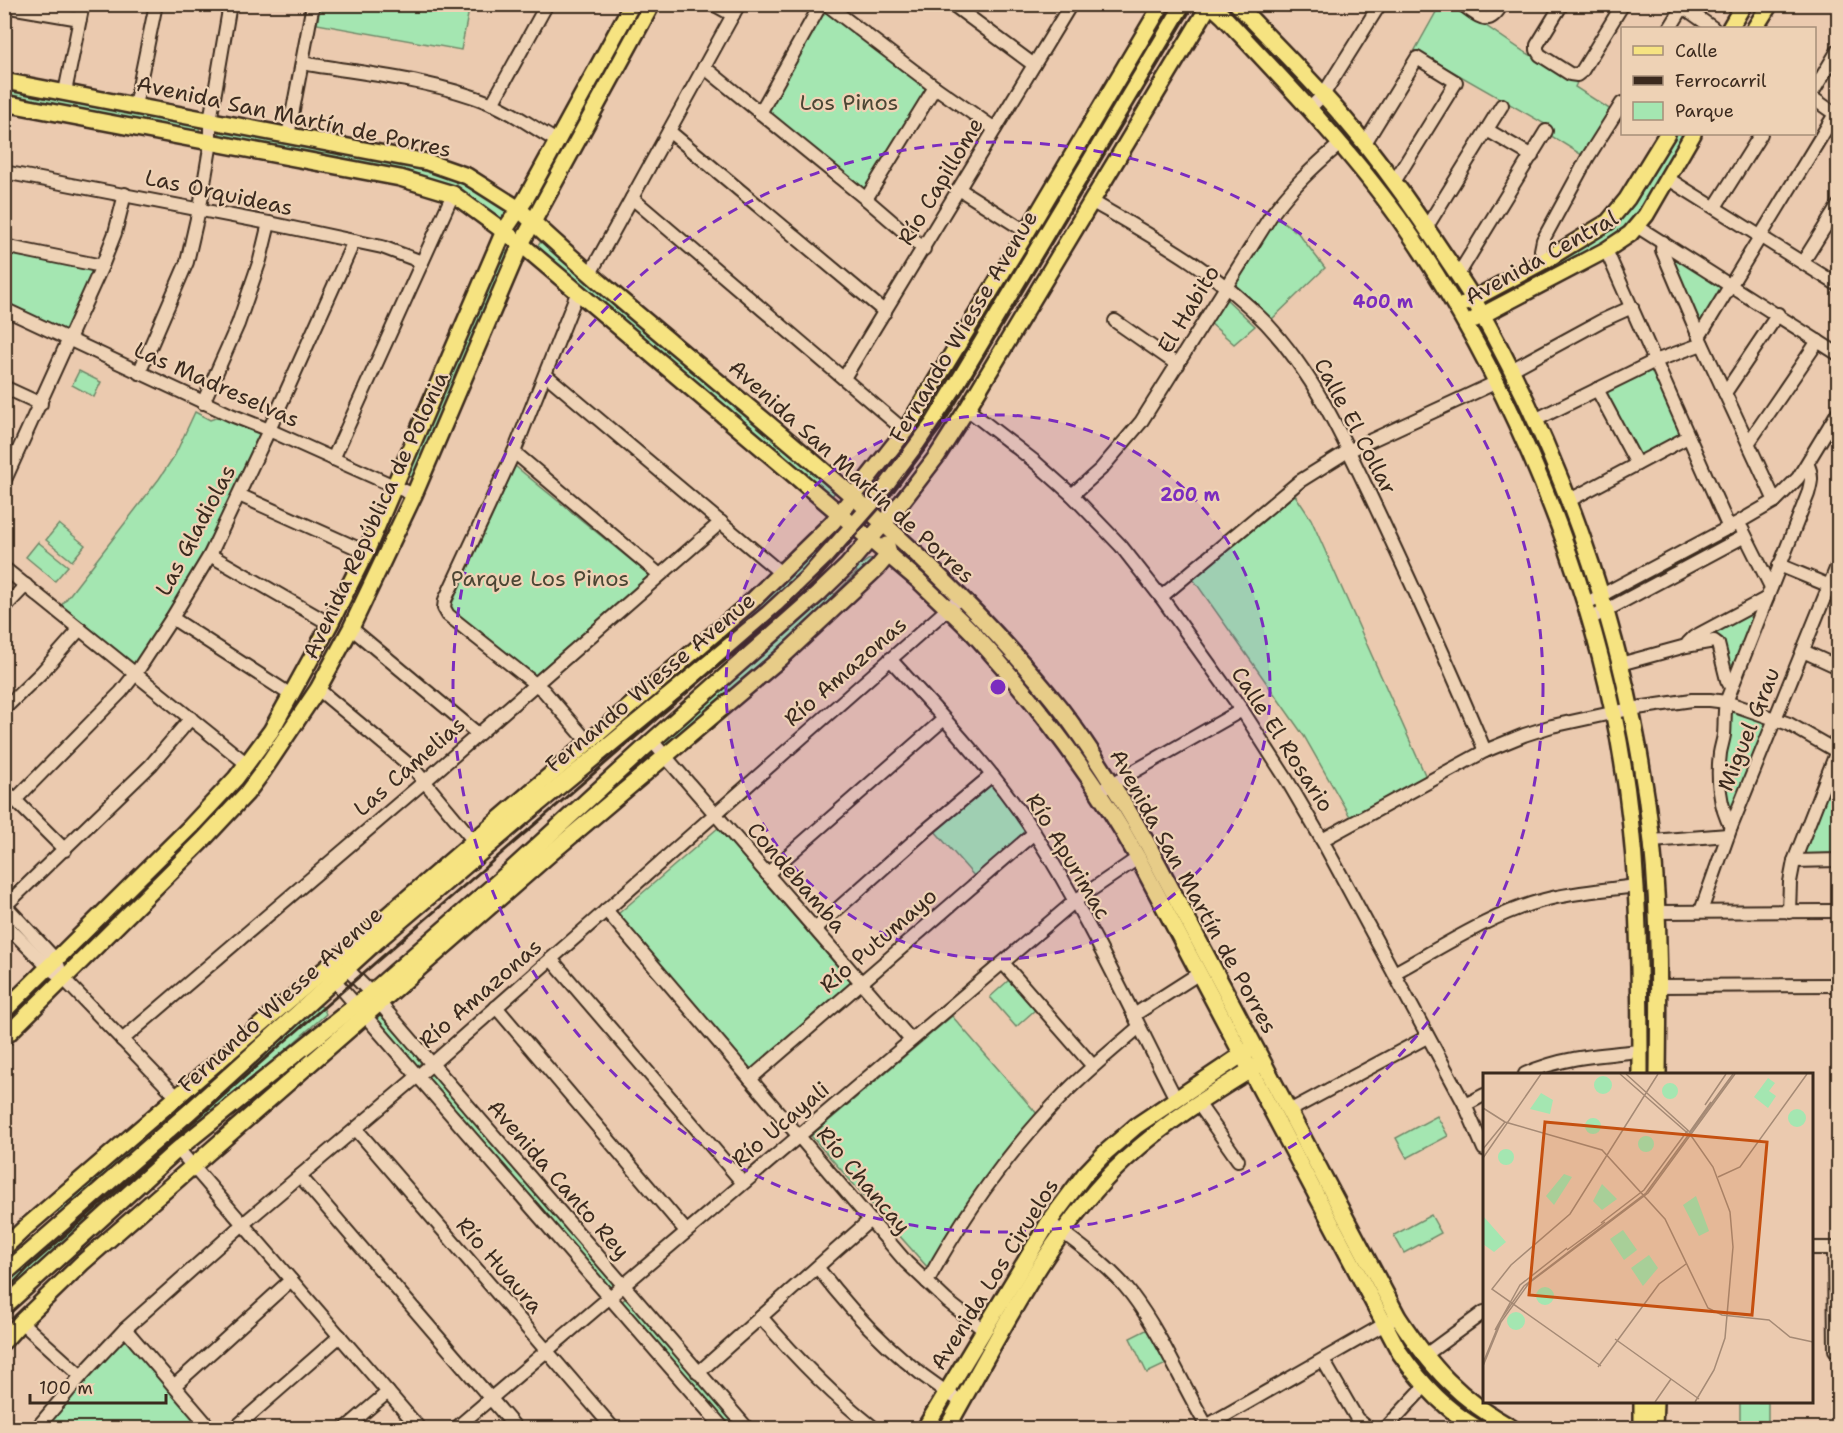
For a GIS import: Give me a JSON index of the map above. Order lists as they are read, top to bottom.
{
  "streets": {
    "main road": [
      "Avenida San Martín de Porres",
      "Avenida Central",
      "Fernando Wiesse Avenue",
      "Avenida República de Polonia",
      "Avenida Los Ciruelos"
    ],
    "street": [
      "Río Capillome",
      "Las Orquideas",
      "El Habito",
      "Las Madreselvas",
      "Calle El Collar",
      "Las Gladiolas",
      "Río Amazonas",
      "Miguel Grau",
      "Calle El Rosario",
      "Las Camelias",
      "Río Apurimac",
      "Condebamba",
      "Río Putumayo",
      "Río Ucayali",
      "Avenida Canto Rey",
      "Río Chancay",
      "Río Huaura"
    ]
  },
  "crossings": [
    ["Avenida San Martín de Porres", "Fernando Wiesse Avenue"],
    ["Avenida San Martín de Porres", "Avenida República de Polonia"],
    ["Avenida San Martín de Porres", "Río Amazonas"],
    ["Avenida San Martín de Porres", "Río Ucayali"],
    ["Avenida San Martín de Porres", "Avenida Los Ciruelos"],
    ["Las Orquideas", "Las Gladiolas"],
    ["El Habito", "Calle El Collar"],
    ["El Habito", "Calle El Rosario"],
    ["Fernando Wiesse Avenue", "Calle El Collar"],
    ["Fernando Wiesse Avenue", "Calle El Rosario"],
    ["Fernando Wiesse Avenue", "Condebamba"],
    ["Fernando Wiesse Avenue", "Avenida Canto Rey"],
    ["Las Madreselvas", "Avenida República de Polonia"],
    ["Las Madreselvas", "Las Gladiolas"],
    ["Río Amazonas", "Río Apurimac"],
    ["Río Amazonas", "Condebamba"],
    ["Río Amazonas", "Avenida Canto Rey"],
    ["Río Amazonas", "Río Chancay"],
    ["Río Amazonas", "Río Huaura"],
    ["Río Apurimac", "Río Putumayo"],
    ["Río Apurimac", "Río Ucayali"],
    ["Río Apurimac", "Avenida Los Ciruelos"],
    ["Condebamba", "Río Putumayo"],
    ["Condebamba", "Río Ucayali"],
    ["Río Putumayo", "Río Chancay"],
    ["Río Ucayali", "Avenida Canto Rey"],
    ["Río Ucayali", "Río Chancay"],
    ["Río Ucayali", "Río Huaura"],
    ["Río Chancay", "Avenida Los Ciruelos"]
  ],
  "parks": ["Los Pinos", "Parque Los Pinos"],
  "legend": ["Calle", "Ferrocarril", "Parque"],
  "scale_bar": "100 m",
  "rings": ["400 m", "200 m"]
}
